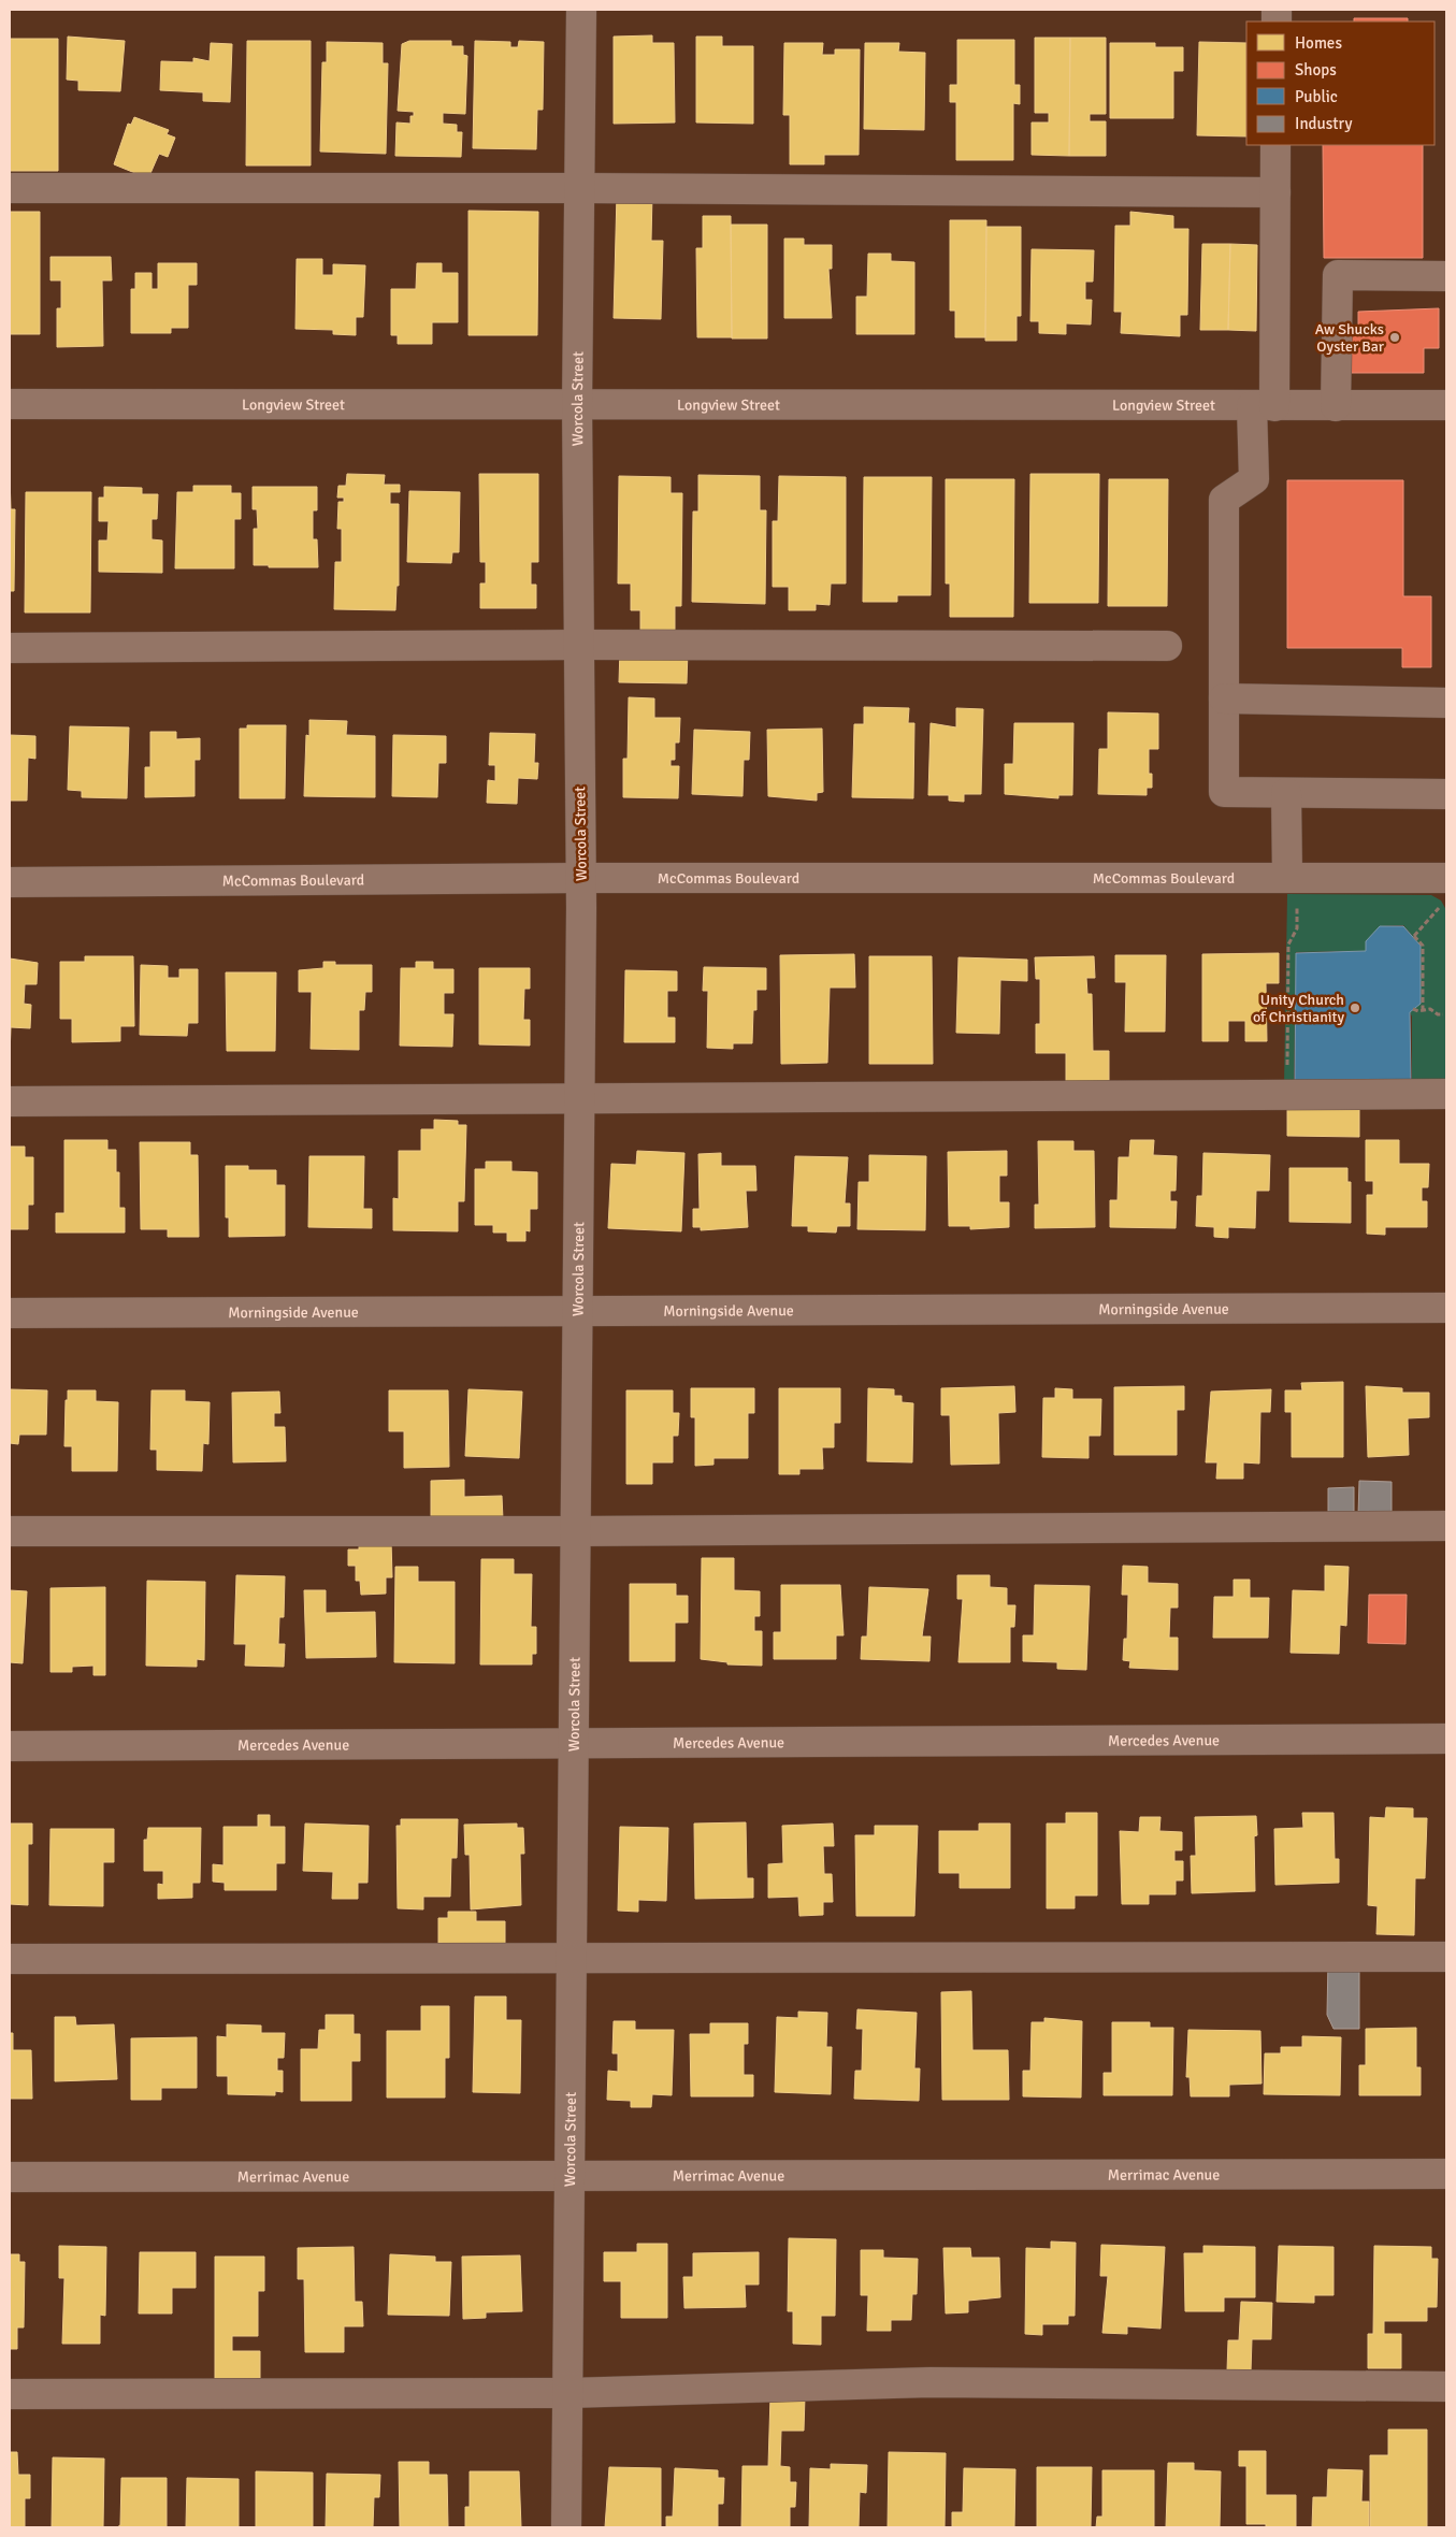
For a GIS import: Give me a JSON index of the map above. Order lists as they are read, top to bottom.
{
  "streets": {
    "street": [
      "Worcola Street",
      "Longview Street",
      "McCommas Boulevard",
      "Morningside Avenue",
      "Mercedes Avenue",
      "Merrimac Avenue"
    ]
  },
  "crossings": [
    ["Worcola Street", "Longview Street"],
    ["Worcola Street", "McCommas Boulevard"],
    ["Worcola Street", "Morningside Avenue"],
    ["Worcola Street", "Mercedes Avenue"],
    ["Worcola Street", "Merrimac Avenue"]
  ],
  "places": ["Aw Shucks Oyster Bar", "Unity Church of Christianity"],
  "legend": [
    "Homes",
    "Shops",
    "Public",
    "Industry"
  ]
}
